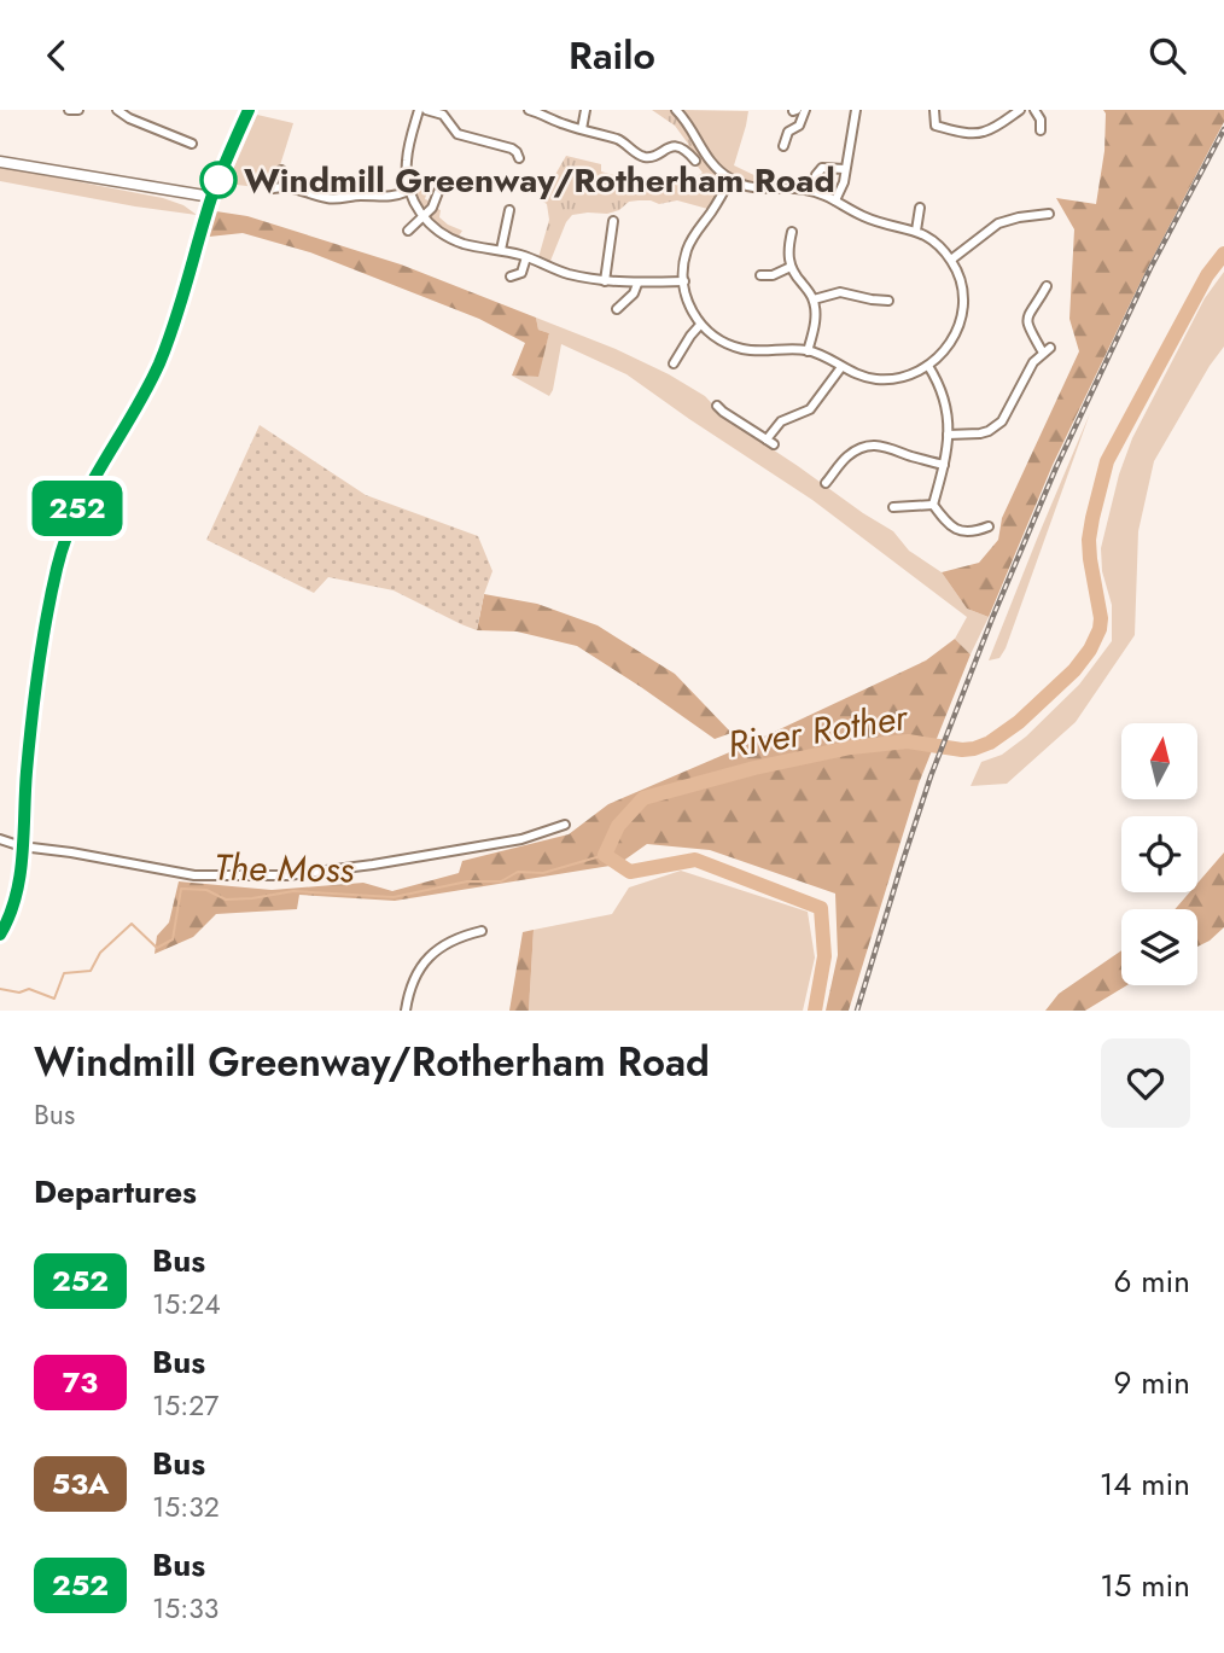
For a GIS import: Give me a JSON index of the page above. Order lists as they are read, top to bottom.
{
  "water": ["River Rother", "The Moss"],
  "places": ["Windmill Greenway/Rotherham Road"],
  "lines": ["bus line 252"],
  "north": "top",
  "page": {
    "header": "Railo",
    "on_map": "252",
    "heading": [
      ["Windmill Greenway/Rotherham Road", "Bus"],
      "Departures"
    ],
    "list": [
      {
        "mark": "252",
        "name": "Bus",
        "note": "15:24",
        "value": "6 min"
      },
      {
        "mark": "73",
        "name": "Bus",
        "note": "15:27",
        "value": "9 min"
      },
      {
        "mark": "53A",
        "name": "Bus",
        "note": "15:32",
        "value": "14 min"
      },
      {
        "mark": "252",
        "name": "Bus",
        "note": "15:33",
        "value": "15 min"
      }
    ]
  }
}
